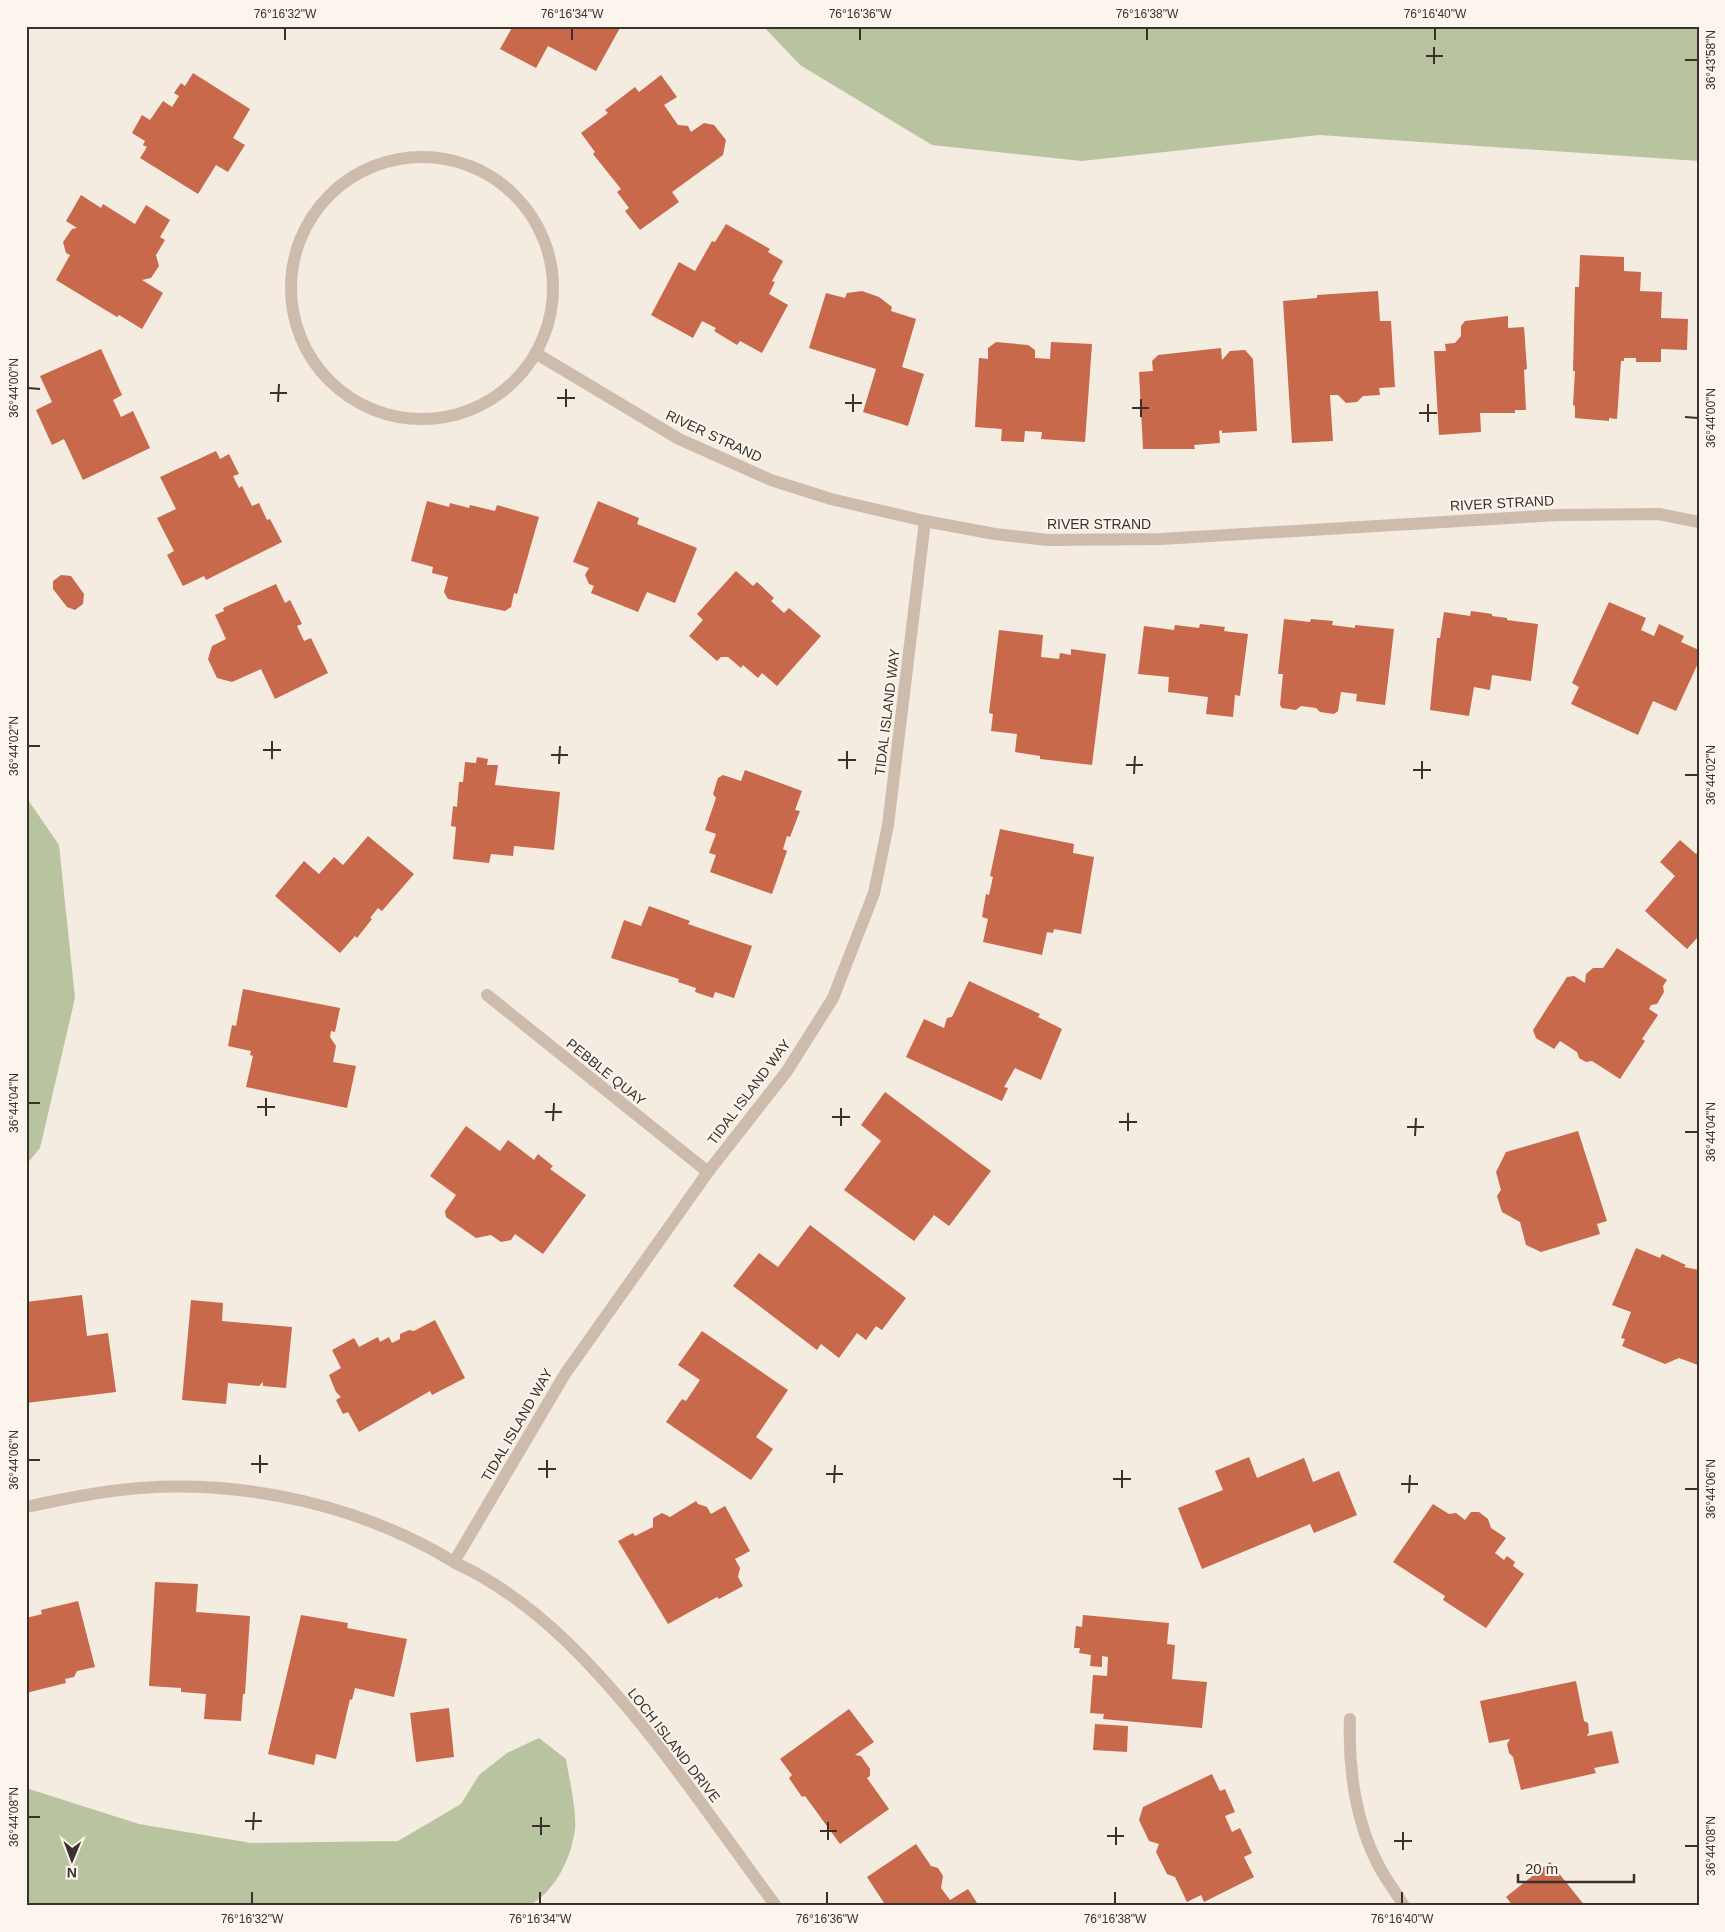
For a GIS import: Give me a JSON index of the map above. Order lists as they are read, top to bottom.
{
  "streets": {
    "street": [
      "RIVER STRAND",
      "TIDAL ISLAND WAY",
      "PEBBLE QUAY",
      "LOCH ISLAND DRIVE"
    ]
  },
  "crossings": [
    ["RIVER STRAND", "TIDAL ISLAND WAY"],
    ["TIDAL ISLAND WAY", "PEBBLE QUAY"],
    ["TIDAL ISLAND WAY", "LOCH ISLAND DRIVE"]
  ],
  "scale_bar": "20 m",
  "north": "bottom",
  "coordinates": [
    "76°16'32\"W",
    "76°16'34\"W",
    "76°16'36\"W",
    "76°16'38\"W",
    "76°16'40\"W",
    "36°43'58\"N",
    "36°44'00\"N",
    "36°44'02\"N",
    "36°44'04\"N",
    "36°44'06\"N",
    "36°44'08\"N"
  ]
}
